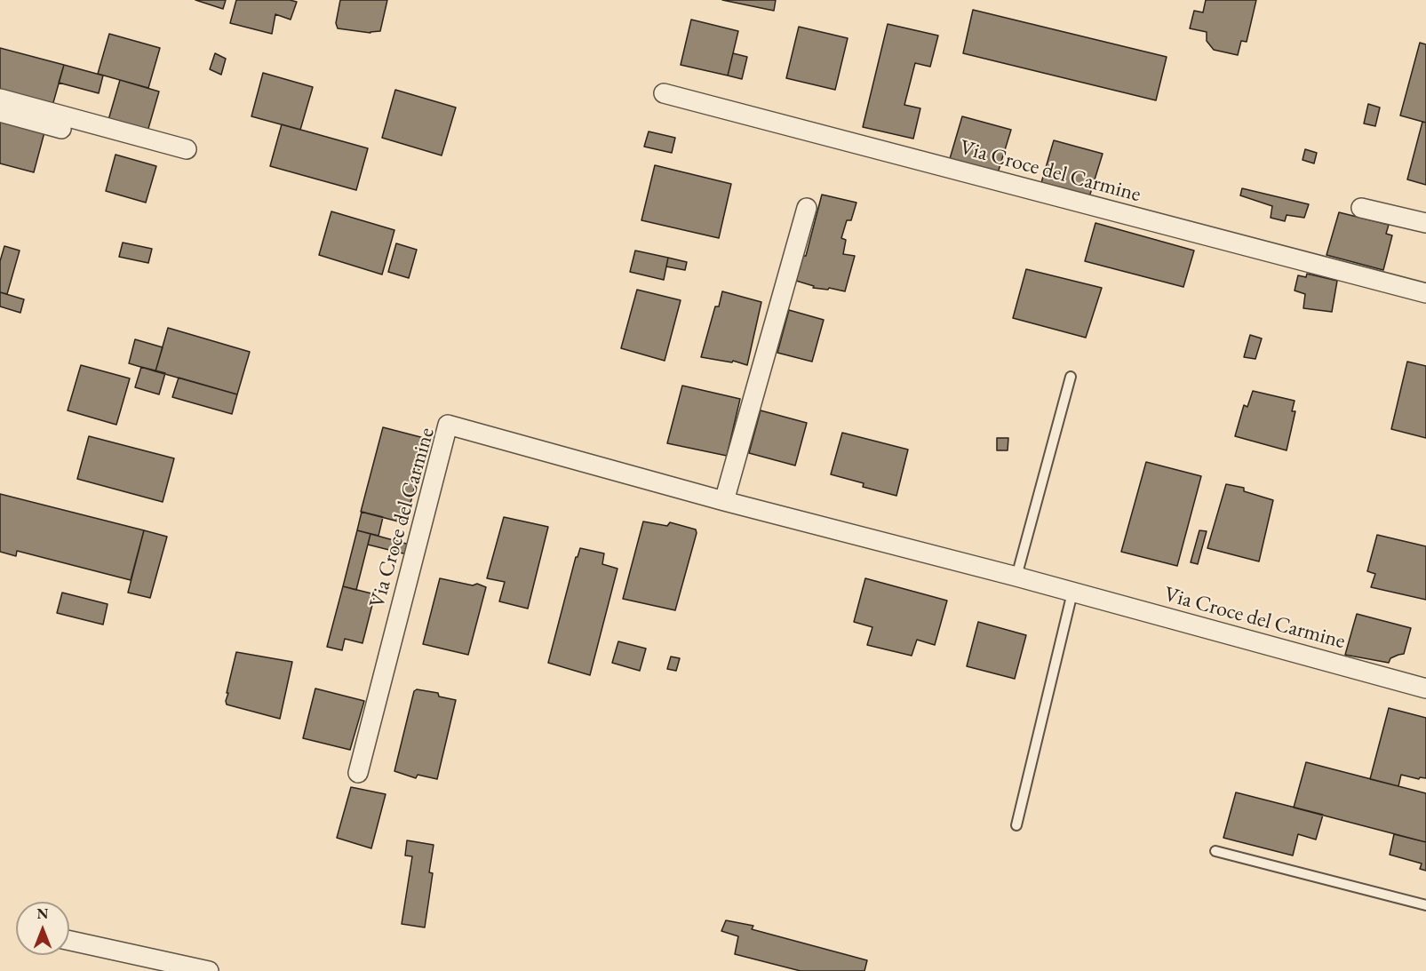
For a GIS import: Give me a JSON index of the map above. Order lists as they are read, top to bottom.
{
  "streets": {
    "street": ["Via Croce del Carmine"]
  },
  "north": "top"
}
